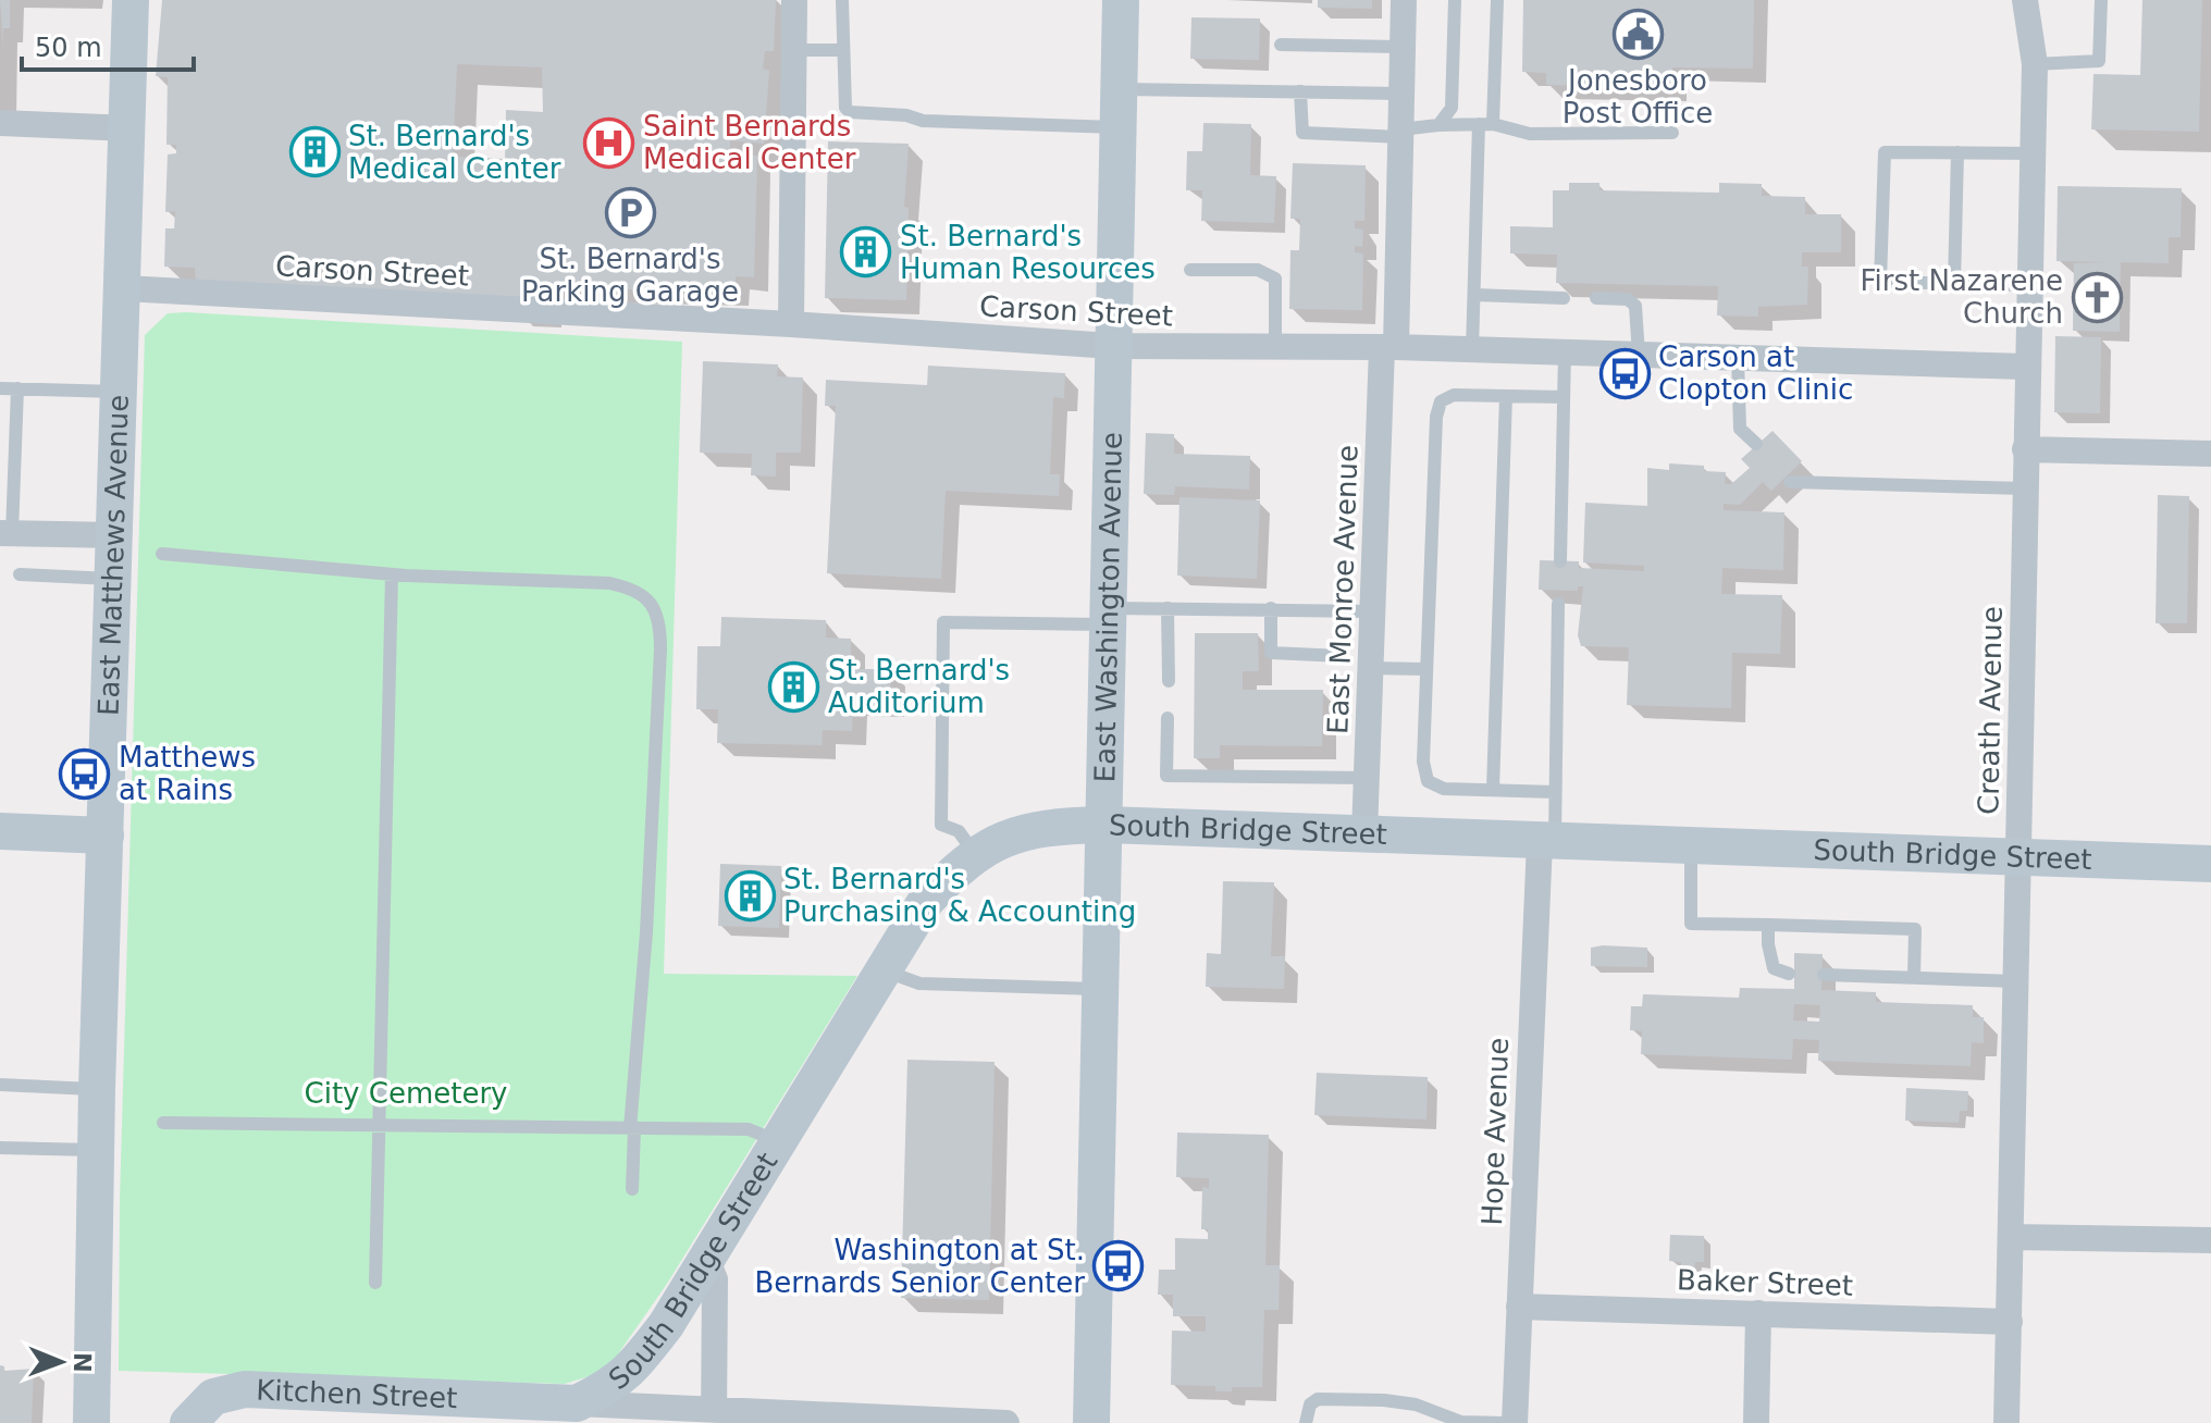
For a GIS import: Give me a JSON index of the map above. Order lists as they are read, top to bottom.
{
  "streets": {
    "street": [
      "Carson Street",
      "East Matthews Avenue",
      "East Monroe Avenue",
      "East Washington Avenue",
      "Creath Avenue",
      "South Bridge Street",
      "Hope Avenue",
      "Baker Street",
      "Kitchen Street"
    ]
  },
  "crossings": [
    ["Carson Street", "East Matthews Avenue"],
    ["Carson Street", "East Monroe Avenue"],
    ["Carson Street", "East Washington Avenue"],
    ["Carson Street", "Creath Avenue"],
    ["East Monroe Avenue", "South Bridge Street"],
    ["East Washington Avenue", "South Bridge Street"],
    ["Creath Avenue", "South Bridge Street"],
    ["Creath Avenue", "Baker Street"],
    ["South Bridge Street", "Hope Avenue"],
    ["South Bridge Street", "Kitchen Street"],
    ["Hope Avenue", "Baker Street"]
  ],
  "parks": ["City Cemetery"],
  "places": {
    "public building": ["Jonesboro Post Office"],
    "hospital": ["Saint Bernards Medical Center"],
    "building": [
      "St. Bernard's Medical Center",
      "St. Bernard's Human Resources",
      "St. Bernard's Auditorium",
      "St. Bernard's Purchasing & Accounting"
    ],
    "parking": ["St. Bernard's Parking Garage"],
    "church": ["First Nazarene Church"],
    "bus stop": ["Carson at Clopton Clinic", "Matthews at Rains", "Washington at St. Bernards Senior Center"]
  },
  "scale_bar": "50 m",
  "north": "right"
}
